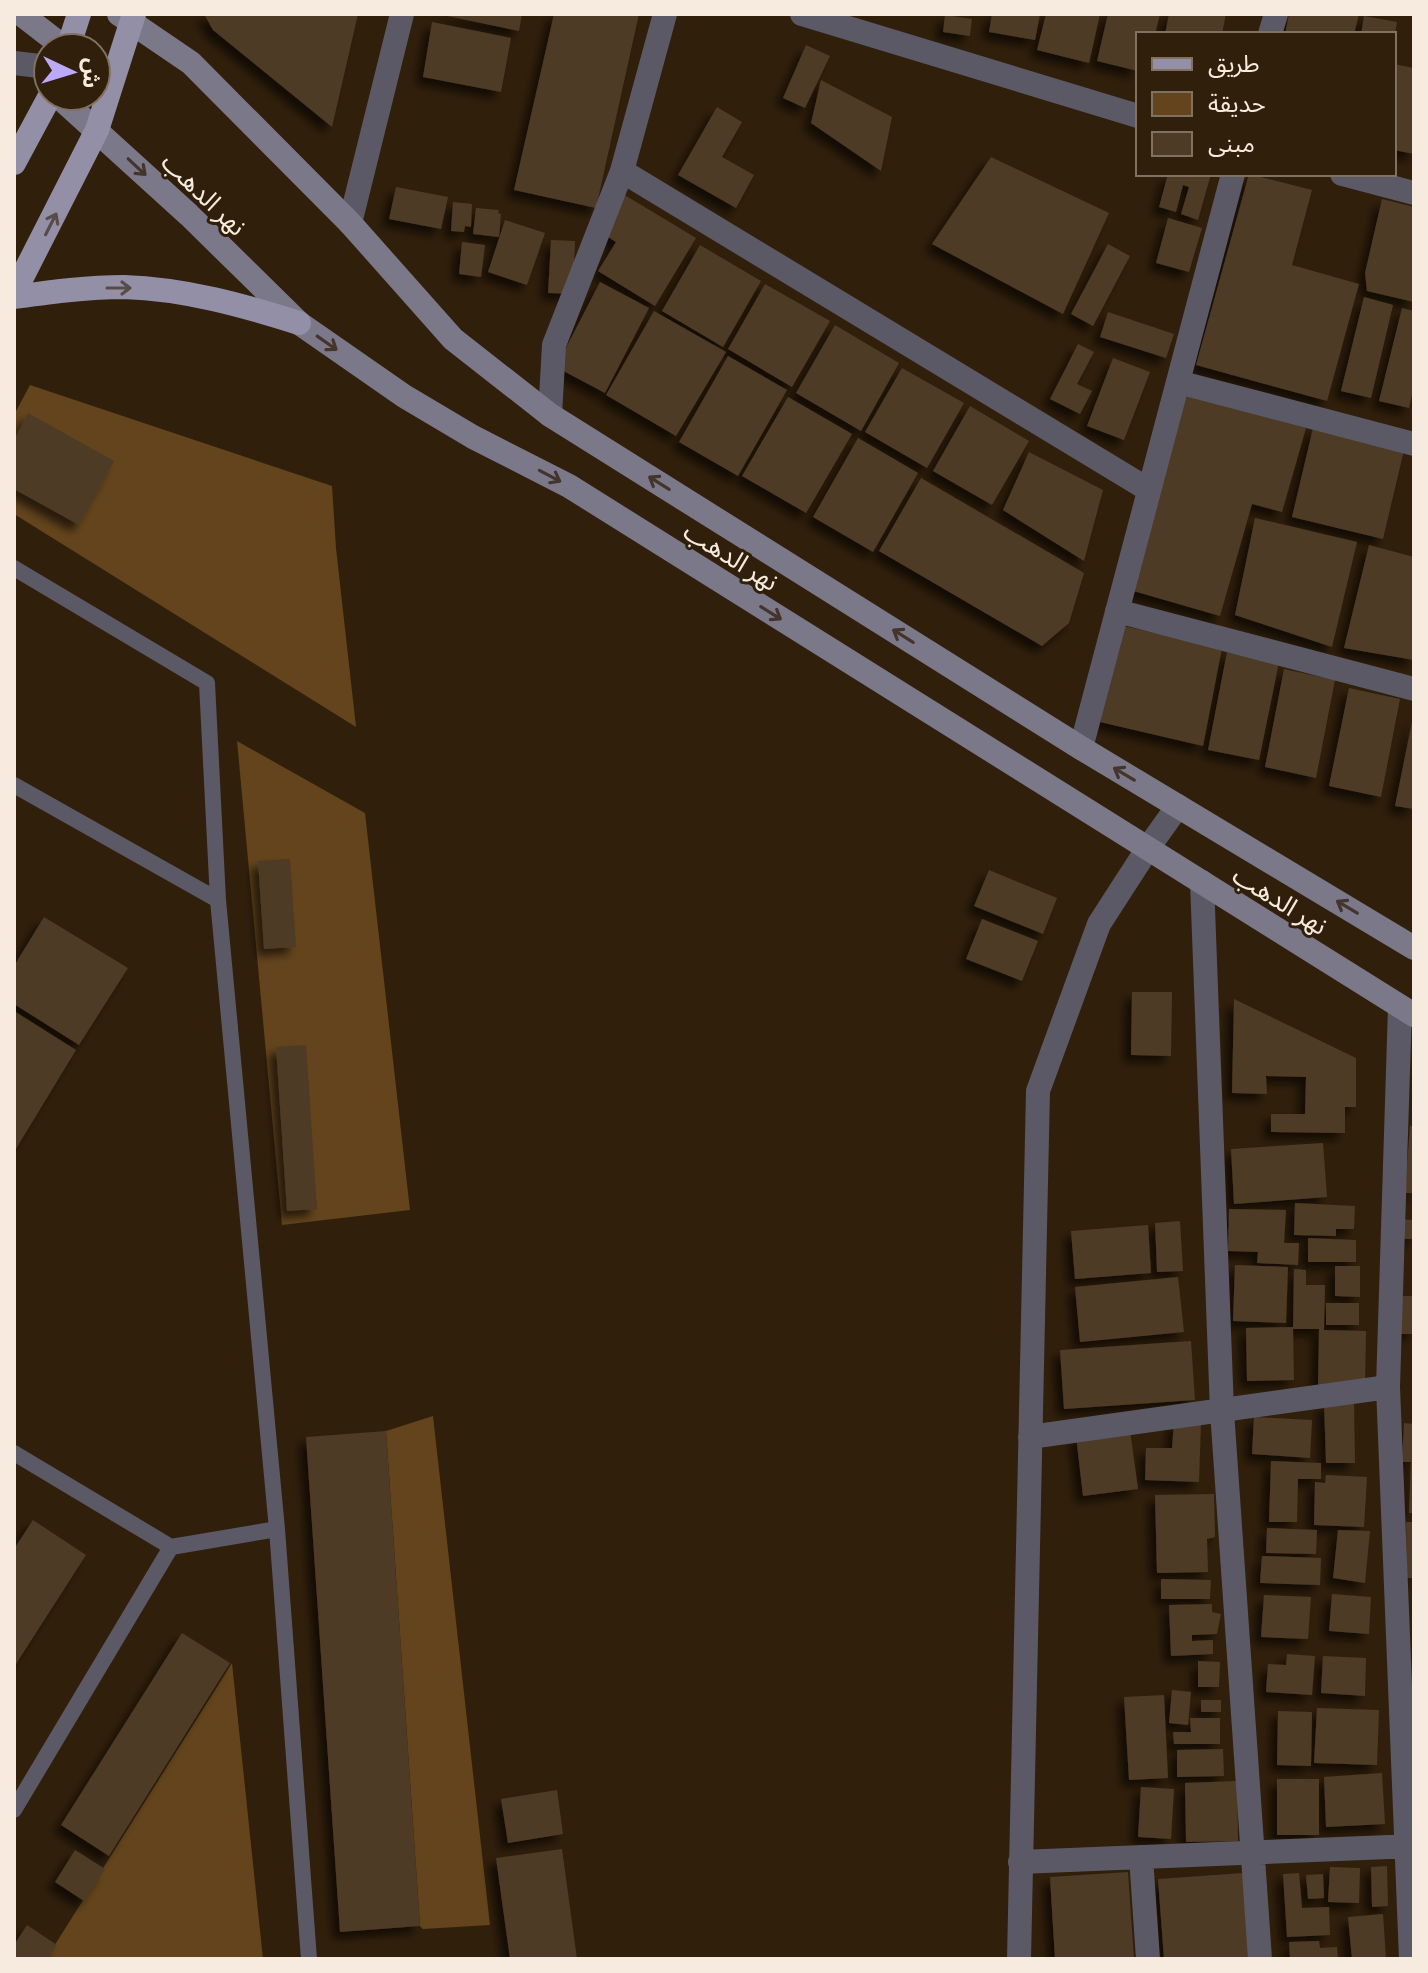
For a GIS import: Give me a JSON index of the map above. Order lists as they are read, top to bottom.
{
  "streets": {
    "main road": ["نهر الدهب"]
  },
  "legend": ["طريق", "حديقة", "مبنى"],
  "north": "right"
}
